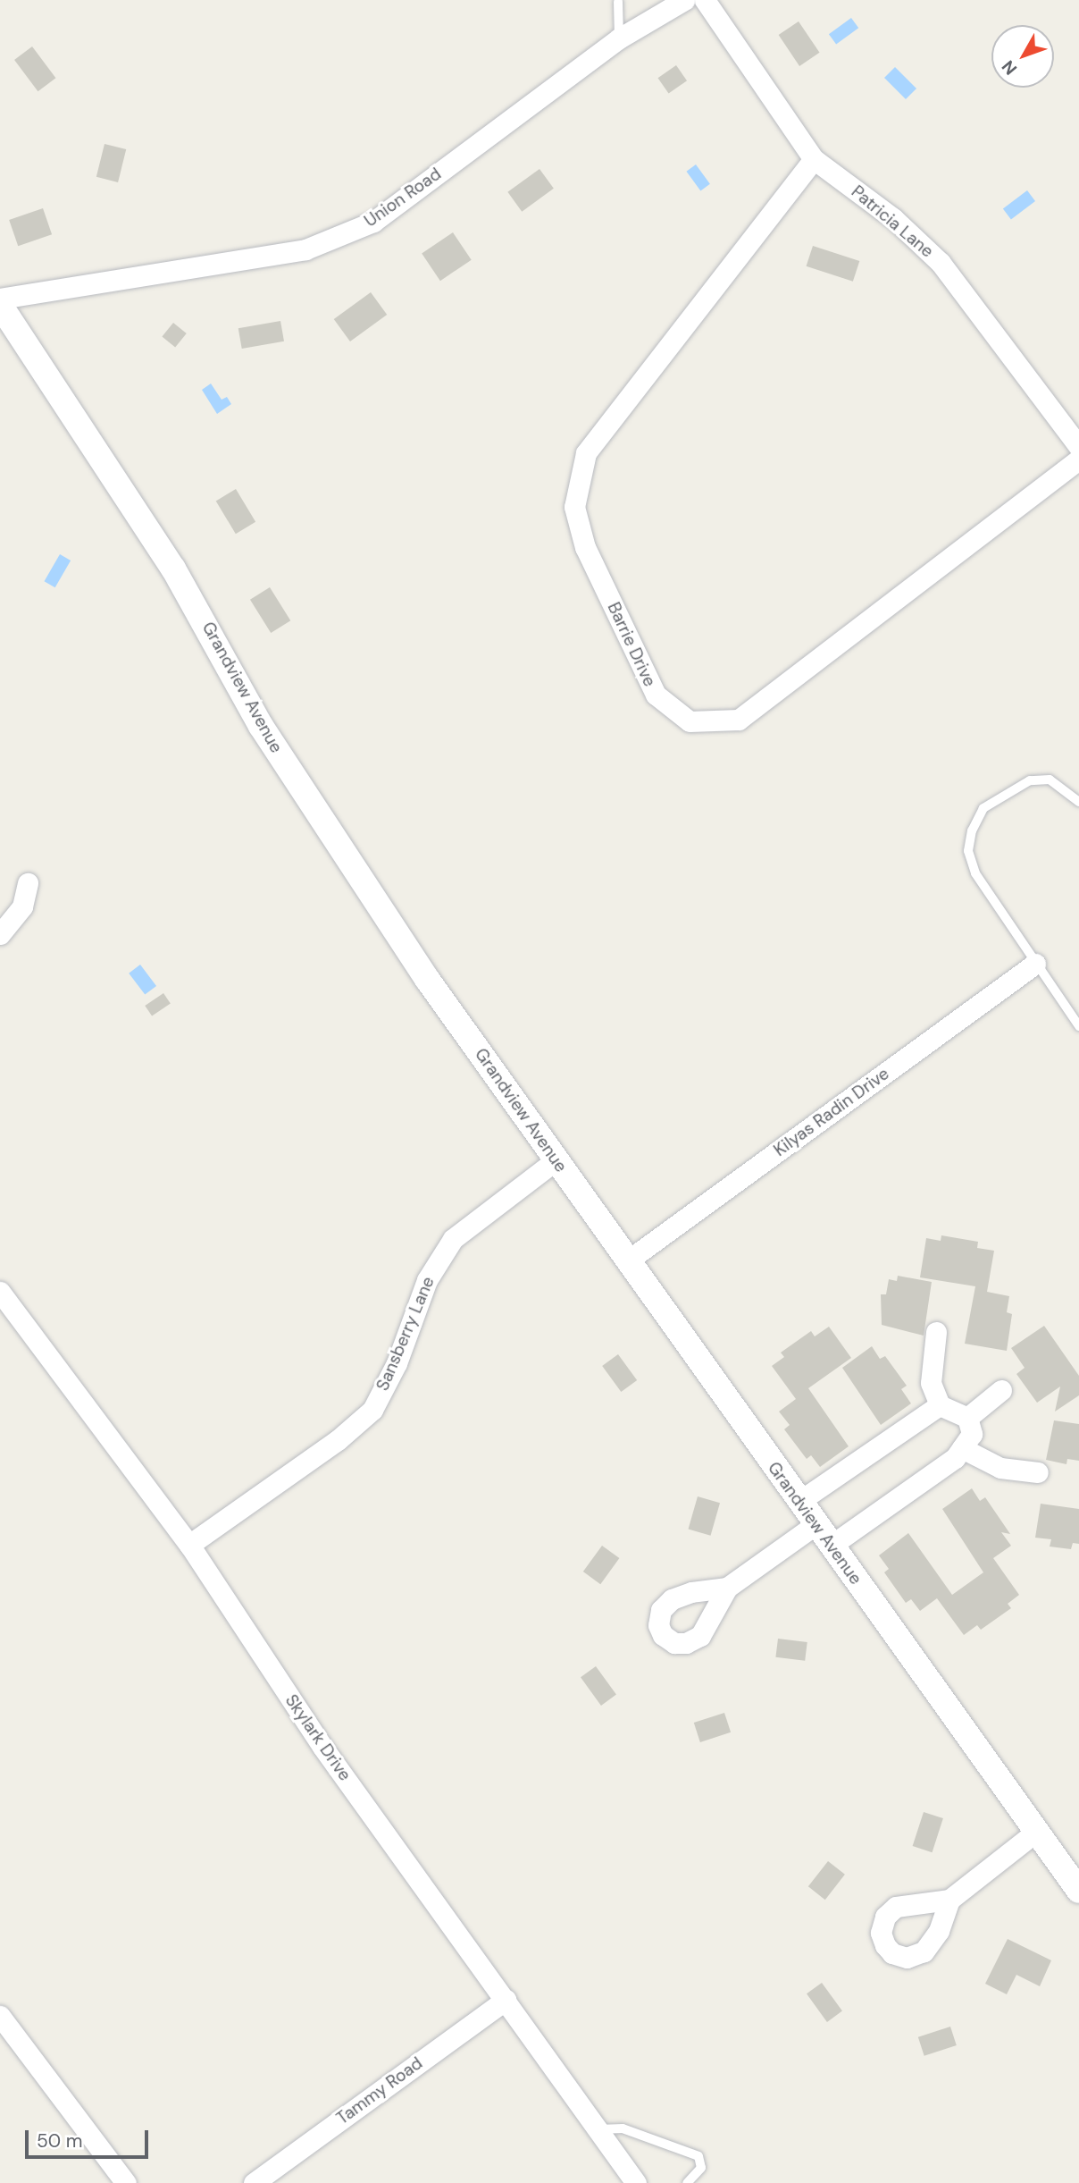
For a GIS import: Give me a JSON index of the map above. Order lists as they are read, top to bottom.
{
  "streets": {
    "street": [
      "Union Road",
      "Patricia Lane",
      "Barrie Drive",
      "Grandview Avenue",
      "Kilyas Radin Drive",
      "Sansberry Lane",
      "Skylark Drive",
      "Tammy Road"
    ]
  },
  "crossings": [
    ["Patricia Lane", "Barrie Drive"],
    ["Grandview Avenue", "Kilyas Radin Drive"],
    ["Grandview Avenue", "Sansberry Lane"],
    ["Sansberry Lane", "Skylark Drive"],
    ["Skylark Drive", "Tammy Road"]
  ],
  "scale_bar": "50 m",
  "north": "bottom left"
}
